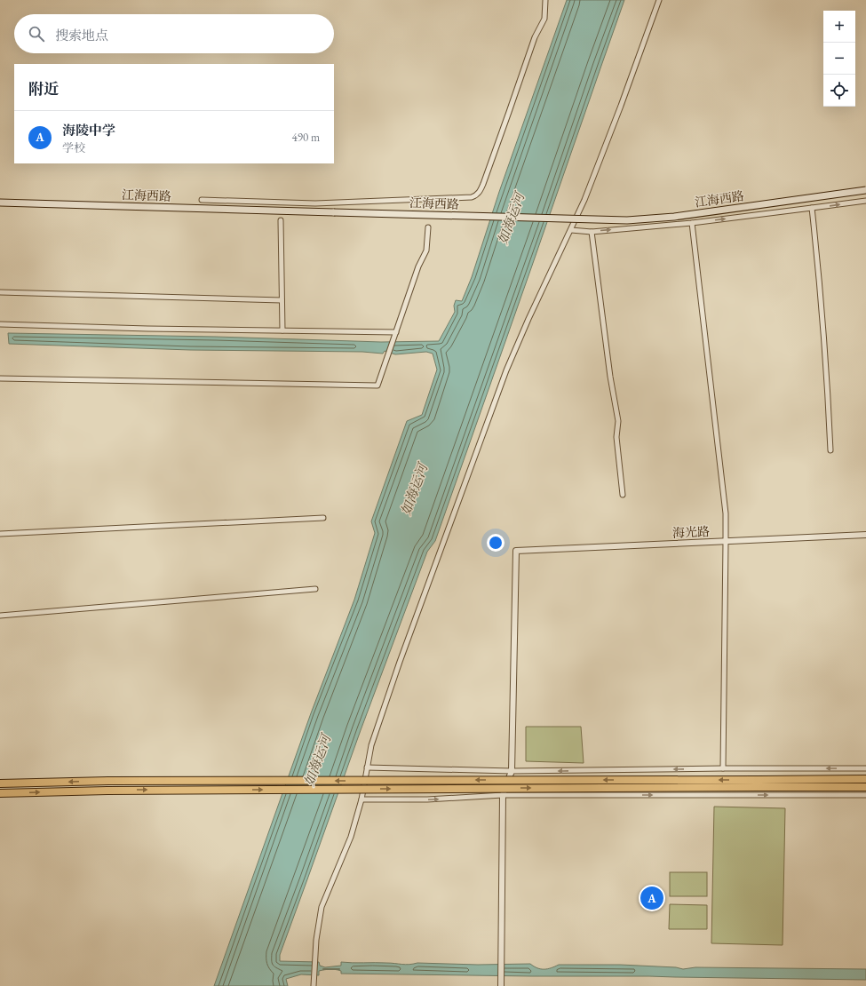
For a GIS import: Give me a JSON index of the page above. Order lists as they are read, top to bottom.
{
  "streets": {
    "main road": ["江海西路"],
    "street": ["海光路"]
  },
  "water": ["如海运河"],
  "page": {
    "map_buttons": ["+", "−"],
    "search": "搜索地点",
    "heading": "附近",
    "list": [
      {
        "mark": "A",
        "name": "海陵中学",
        "note": "学校",
        "value": "490 m"
      }
    ],
    "pins": "A"
  }
}
